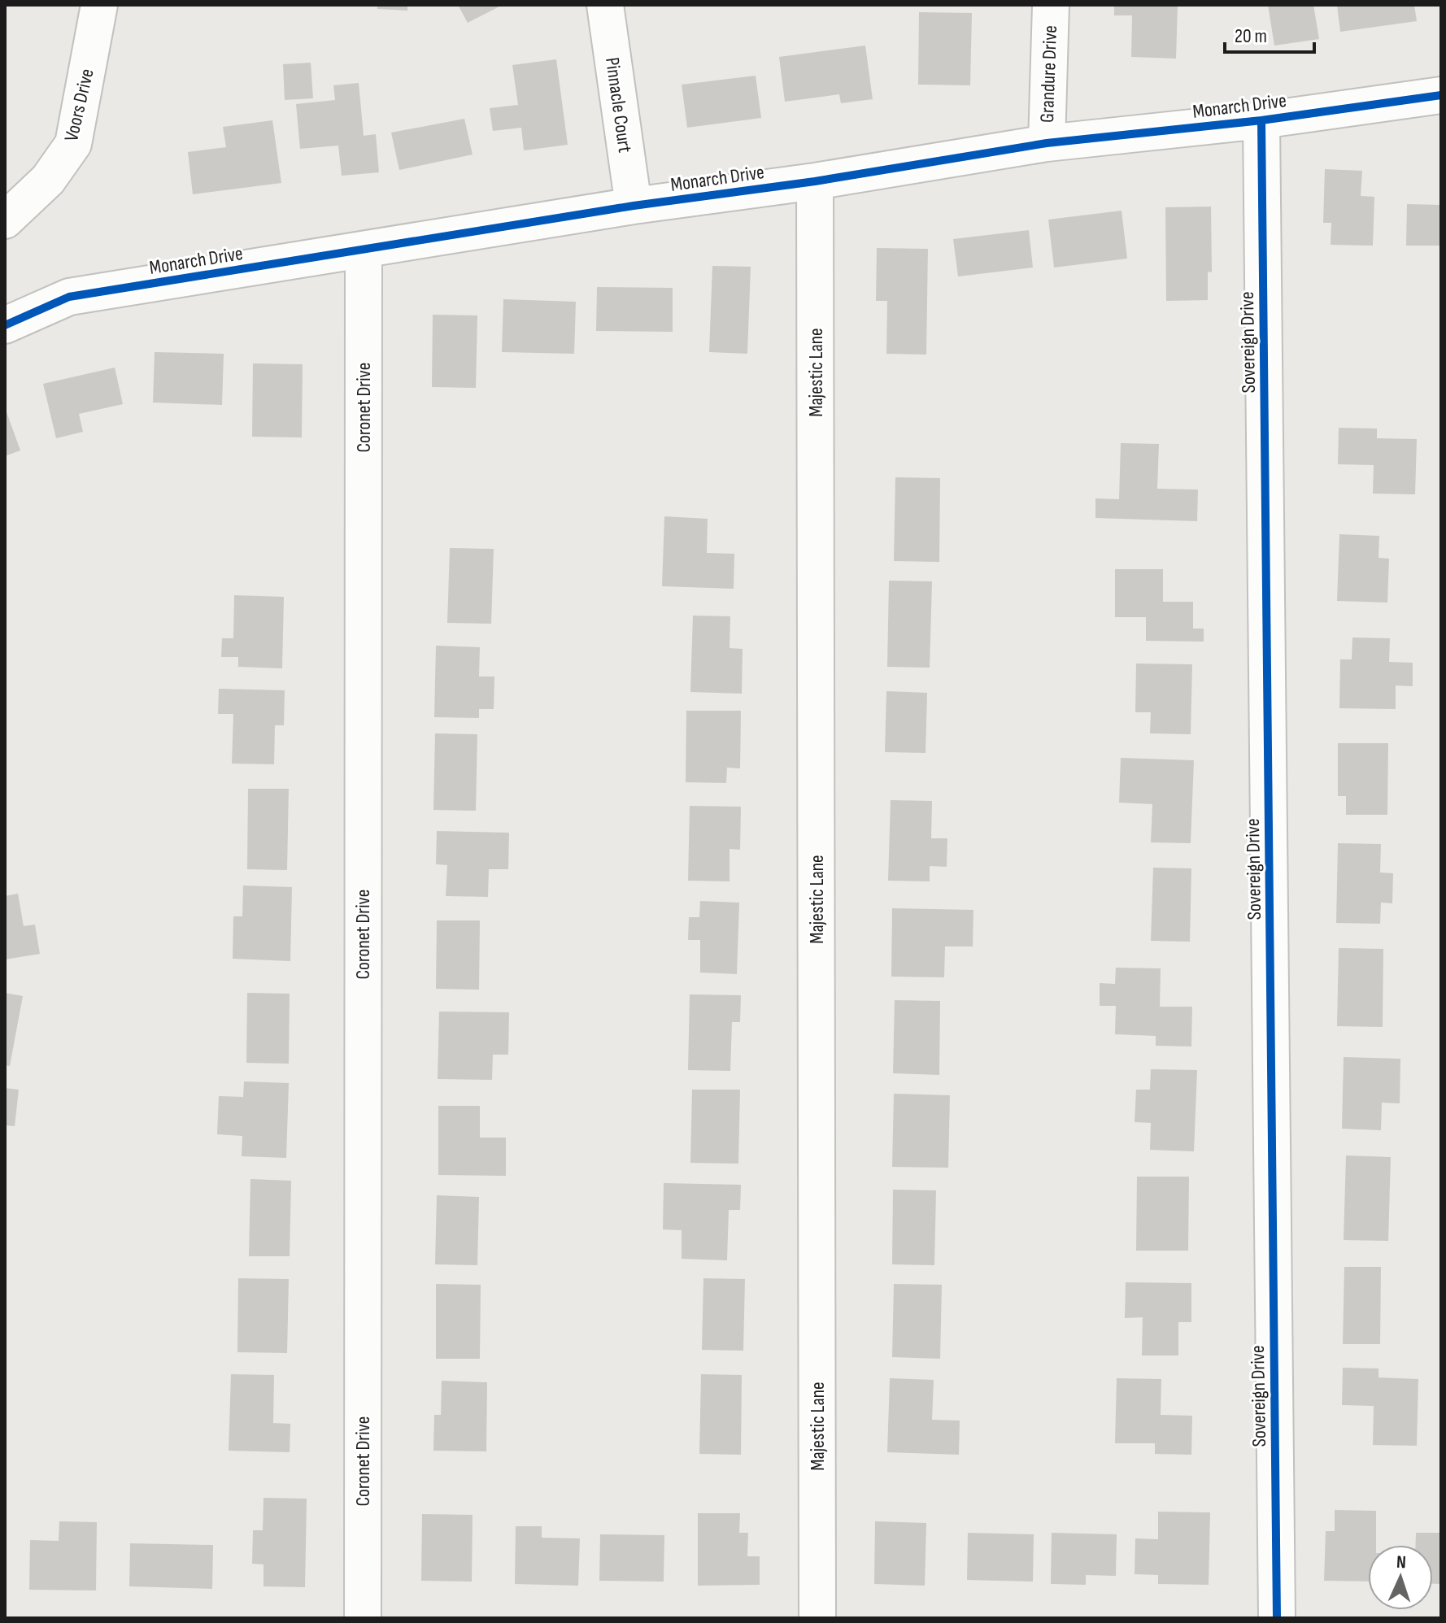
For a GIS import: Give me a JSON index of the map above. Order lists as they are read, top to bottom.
{
  "streets": {
    "street": [
      "Grandure Drive",
      "Voors Drive",
      "Pinnacle Court",
      "Monarch Drive",
      "Sovereign Drive",
      "Majestic Lane",
      "Coronet Drive"
    ]
  },
  "crossings": [
    ["Grandure Drive", "Monarch Drive"],
    ["Pinnacle Court", "Monarch Drive"],
    ["Monarch Drive", "Sovereign Drive"],
    ["Monarch Drive", "Majestic Lane"],
    ["Monarch Drive", "Coronet Drive"]
  ],
  "scale_bar": "20 m",
  "north": "top"
}
